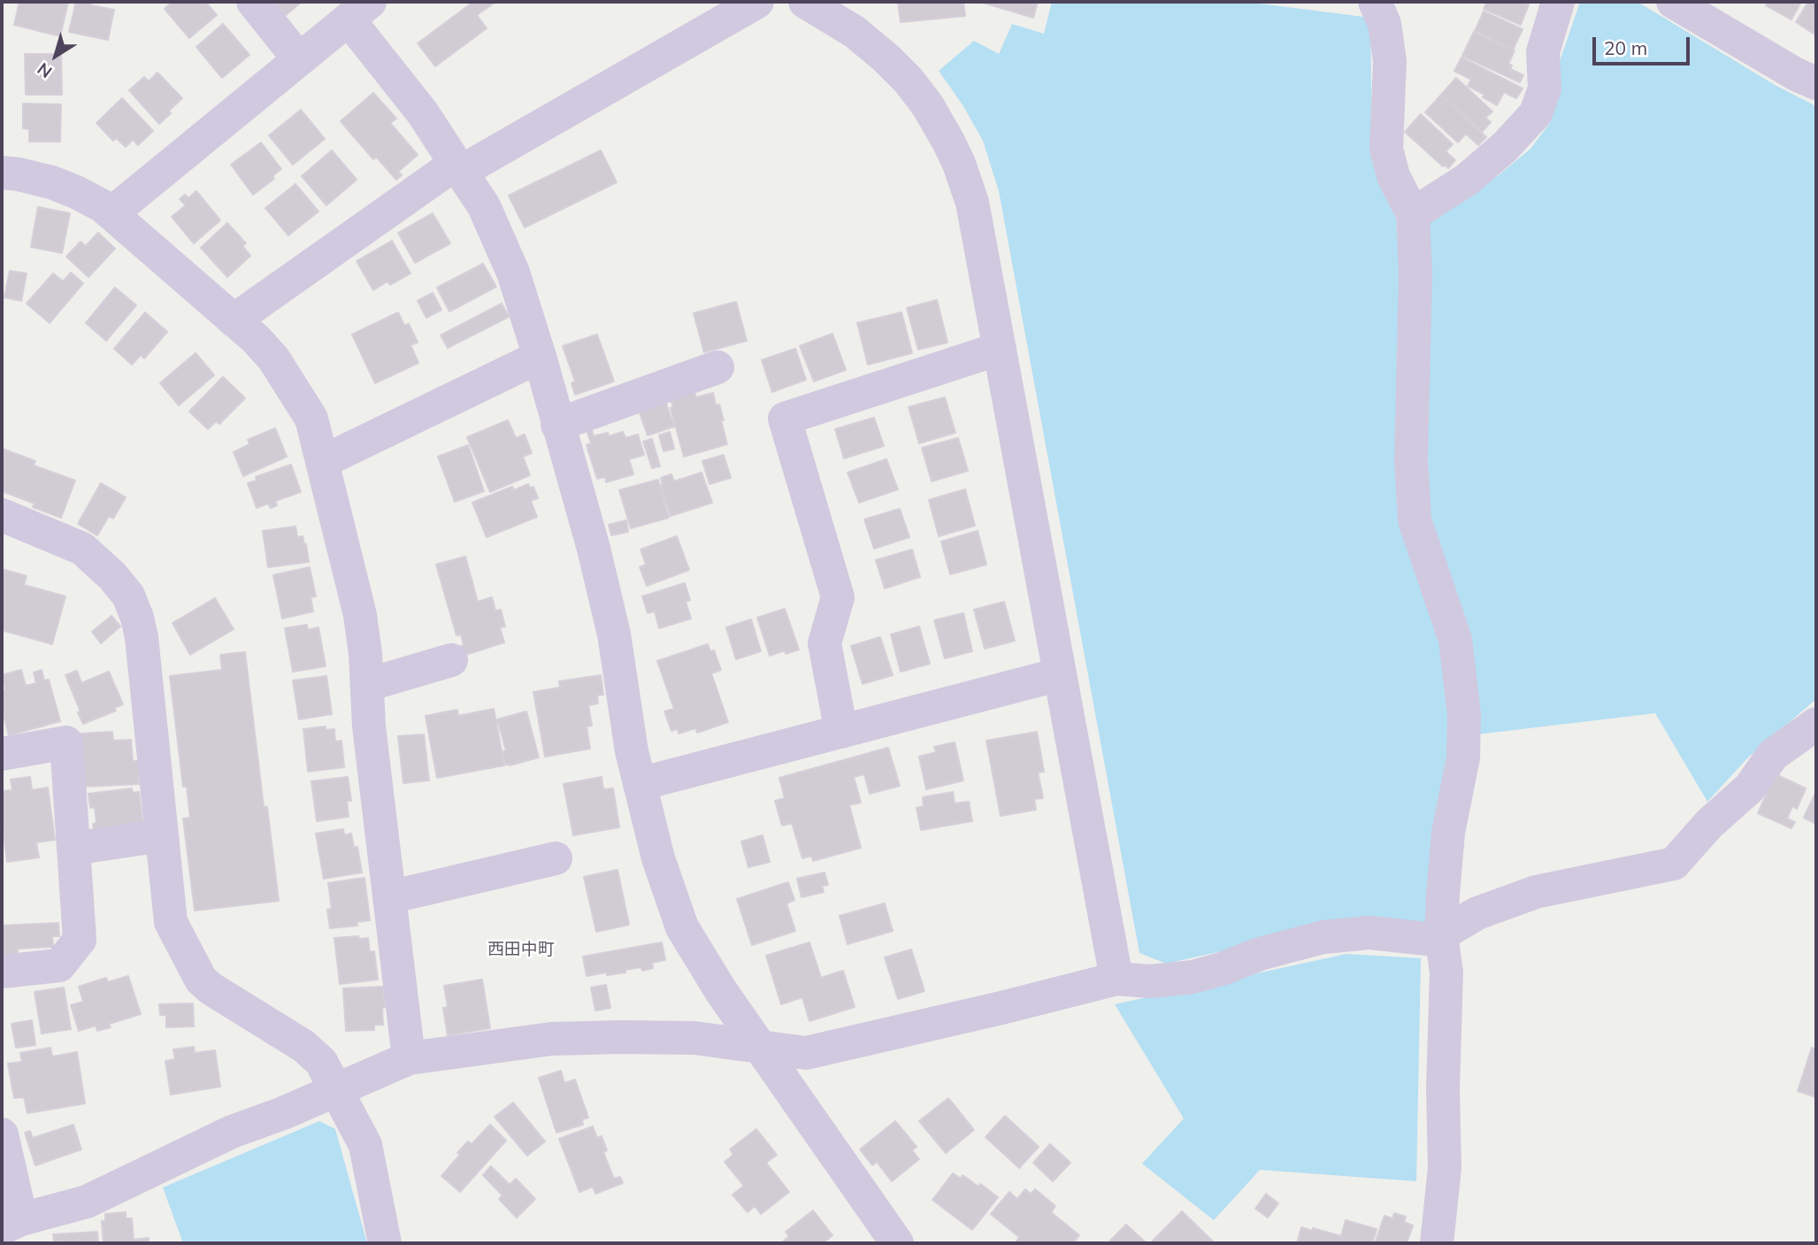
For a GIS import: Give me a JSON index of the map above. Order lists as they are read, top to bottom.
{
  "districts": ["西田中町"],
  "scale_bar": "20 m",
  "north": "bottom left"
}
